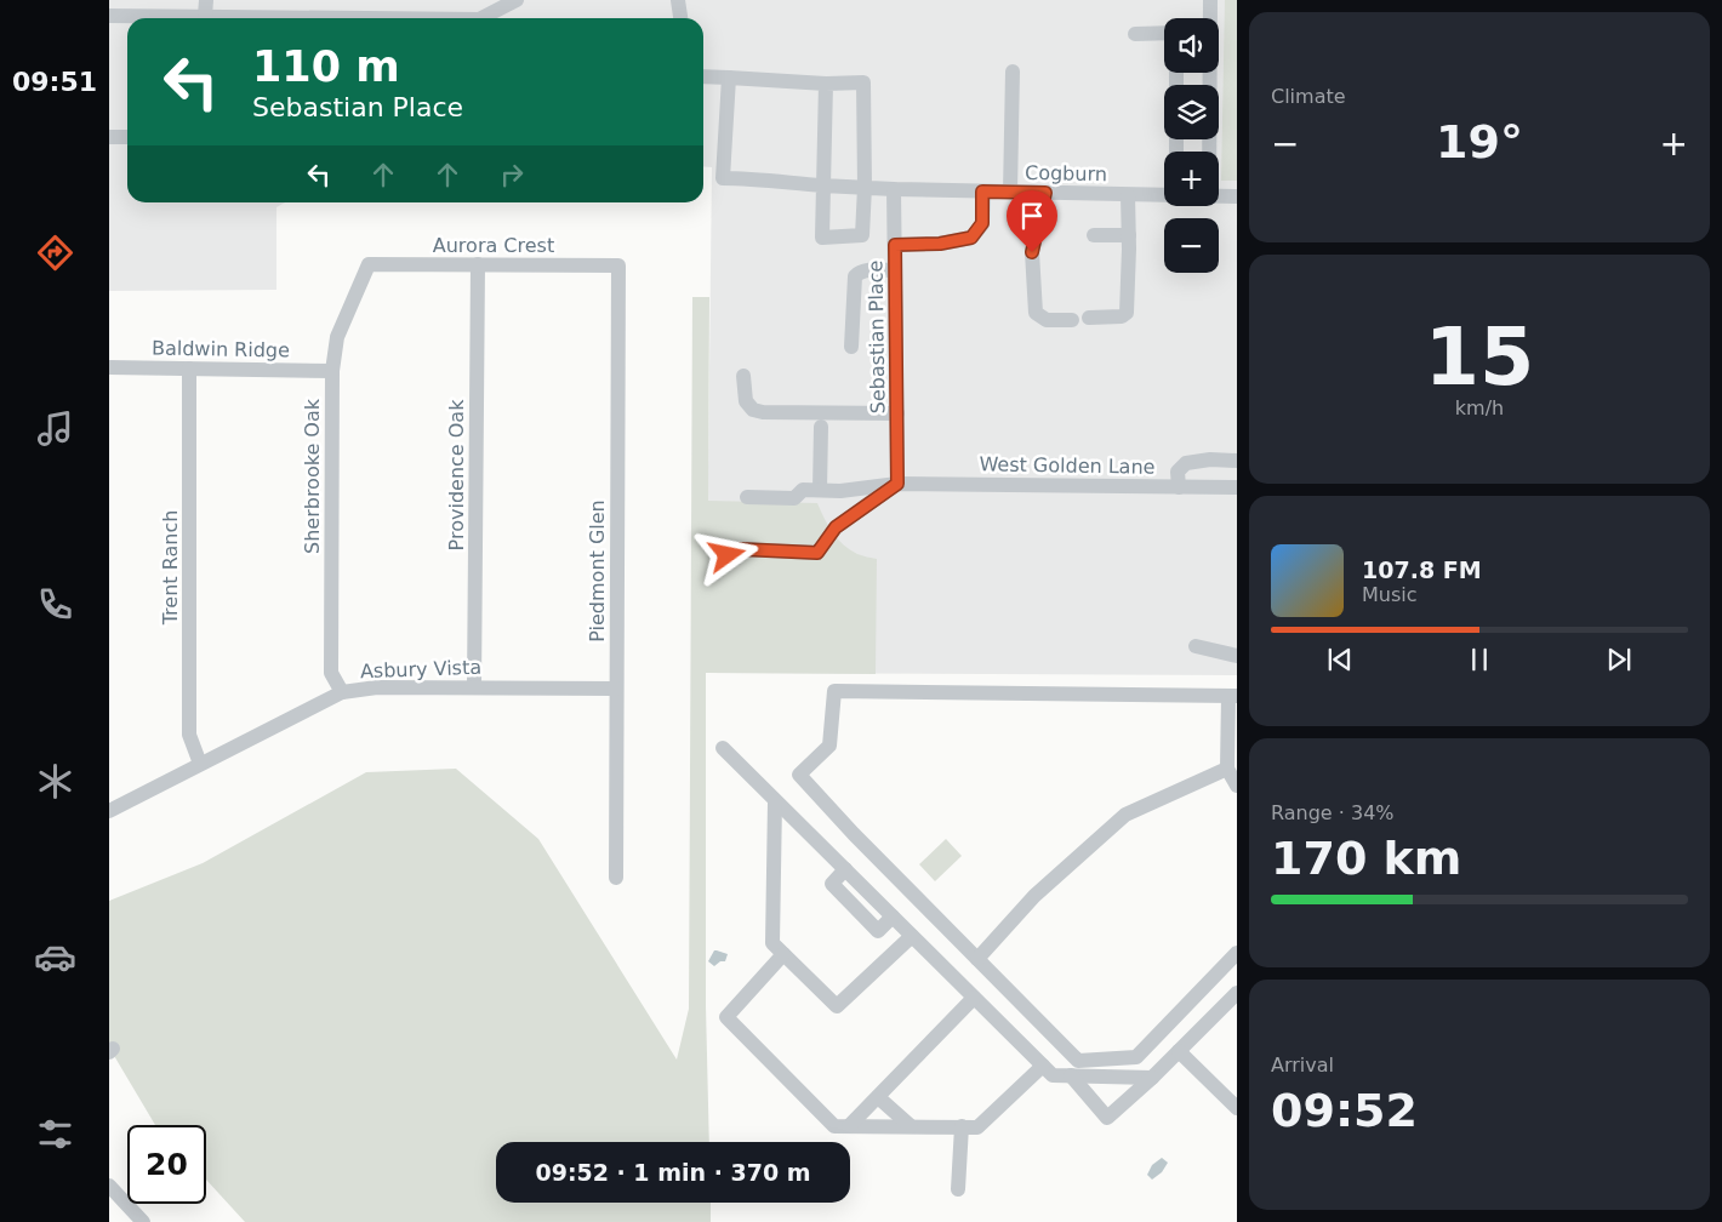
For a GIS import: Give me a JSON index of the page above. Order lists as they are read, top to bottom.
{
  "streets": {
    "street": [
      "Cogburn",
      "Aurora Crest",
      "Sebastian Place",
      "Baldwin Ridge",
      "West Golden Lane",
      "Providence Oak",
      "Sherbrooke Oak",
      "Trent Ranch",
      "Piedmont Glen",
      "Asbury Vista"
    ]
  },
  "crossings": [
    ["Cogburn", "Sebastian Place"],
    ["Aurora Crest", "Providence Oak"],
    ["Aurora Crest", "Sherbrooke Oak"],
    ["Aurora Crest", "Piedmont Glen"],
    ["Sebastian Place", "West Golden Lane"],
    ["Baldwin Ridge", "Sherbrooke Oak"],
    ["Baldwin Ridge", "Trent Ranch"],
    ["Providence Oak", "Asbury Vista"],
    ["Sherbrooke Oak", "Asbury Vista"],
    ["Trent Ranch", "Asbury Vista"],
    ["Piedmont Glen", "Asbury Vista"]
  ],
  "page": {
    "tabs": "09:51",
    "tile": [
      "Climate",
      ["15", "km/h"],
      ["Range · 34%", "170 km"],
      ["Arrival", "09:52"]
    ],
    "map_buttons": ["+", "−"],
    "turn": ["110 m", "Sebastian Place"],
    "heat": ["−", "19°", "+"],
    "song": ["107.8 FM", "Music"],
    "limit": "20",
    "trip": "09:52 · 1 min · 370 m"
  }
}
